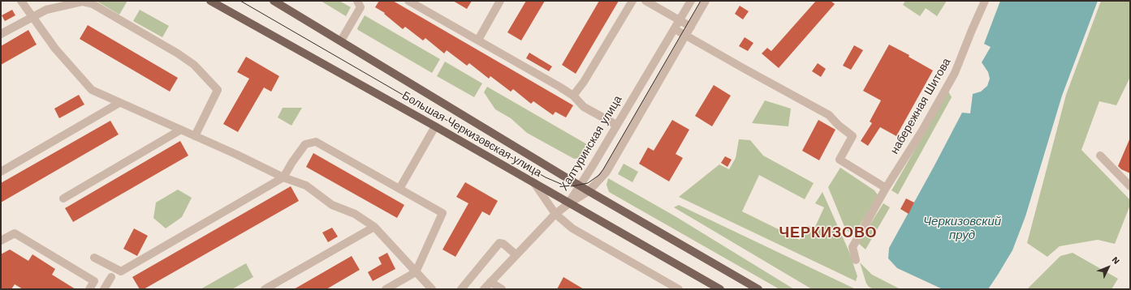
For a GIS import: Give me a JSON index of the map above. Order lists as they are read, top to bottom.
{
  "streets": {
    "main road": ["Большая Черкизовская улица"],
    "street": ["набережная Шитова", "Халтуринская улица"]
  },
  "crossings": [
    ["Большая Черкизовская улица", "Халтуринская улица"]
  ],
  "districts": ["ЧЕРКИЗОВО"],
  "water": ["Черкизовский пруд"],
  "north": "top right"
}
